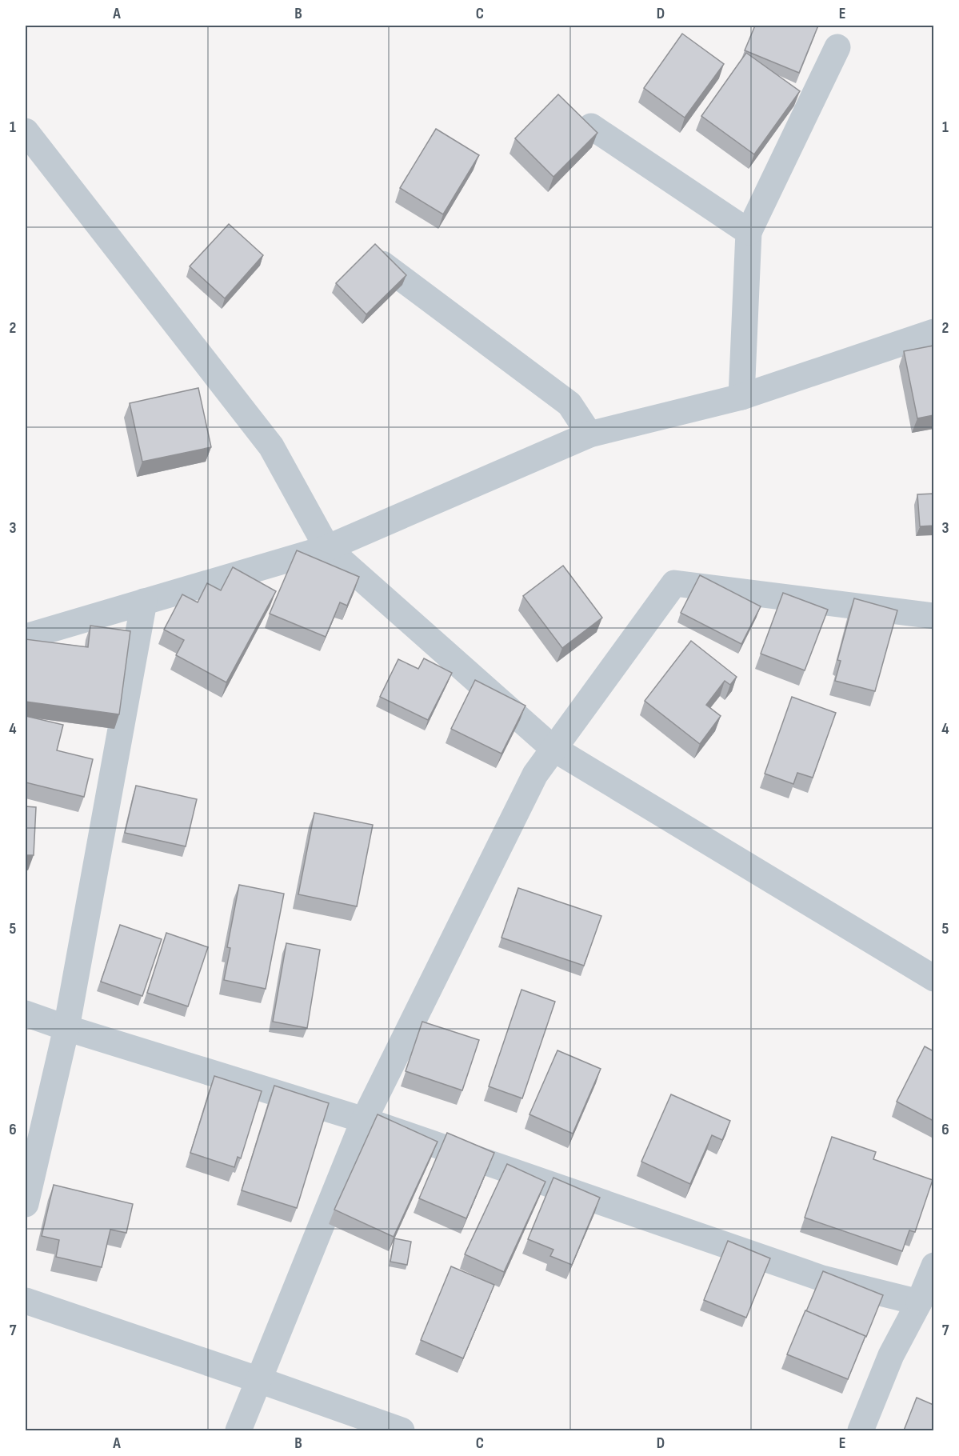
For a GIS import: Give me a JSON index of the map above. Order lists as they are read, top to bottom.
{
  "grid": {
    "columns": [
      "A",
      "B",
      "C",
      "D",
      "E"
    ],
    "rows": [
      "1",
      "2",
      "3",
      "4",
      "5",
      "6",
      "7"
    ]
  }
}
